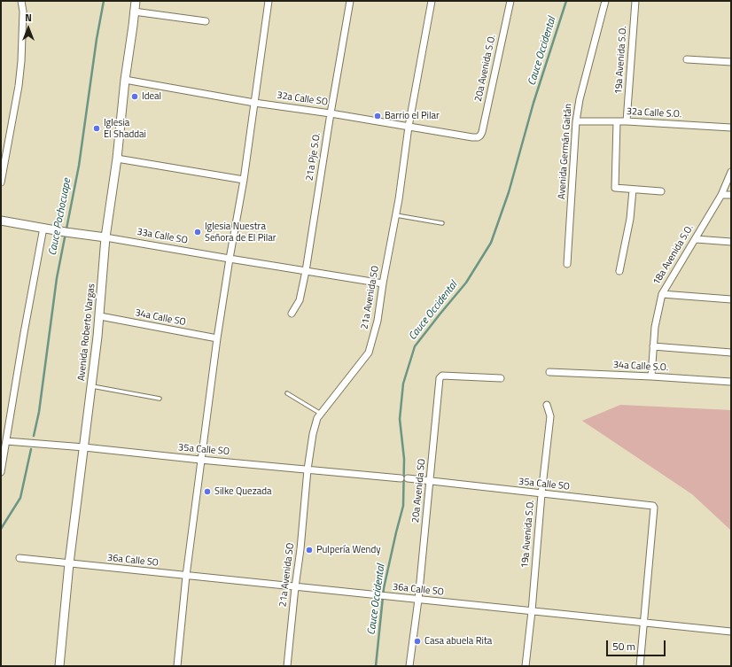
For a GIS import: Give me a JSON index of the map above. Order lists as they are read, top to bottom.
{
  "streets": {
    "street": [
      "19a Avenida S.O.",
      "20a Avenida S.O.",
      "32a Calle SO",
      "32a Calle S.O.",
      "Avenida Germán Gaitán",
      "21a Pje S.O.",
      "33a Calle SO",
      "18a Avenida S.O.",
      "21a Avenida SO",
      "34a Calle SO",
      "Avenida Roberto Vargas",
      "34a Calle S.O.",
      "35a Calle SO",
      "20a Avenida SO",
      "36a Calle SO"
    ]
  },
  "crossings": [
    ["19a Avenida S.O.", "32a Calle S.O."],
    ["19a Avenida S.O.", "35a Calle SO"],
    ["19a Avenida S.O.", "36a Calle SO"],
    ["20a Avenida S.O.", "32a Calle SO"],
    ["32a Calle SO", "21a Pje S.O."],
    ["32a Calle SO", "21a Avenida SO"],
    ["32a Calle SO", "Avenida Roberto Vargas"],
    ["32a Calle S.O.", "Avenida Germán Gaitán"],
    ["21a Pje S.O.", "33a Calle SO"],
    ["33a Calle SO", "21a Avenida SO"],
    ["33a Calle SO", "Avenida Roberto Vargas"],
    ["18a Avenida S.O.", "34a Calle S.O."],
    ["21a Avenida SO", "35a Calle SO"],
    ["21a Avenida SO", "36a Calle SO"],
    ["34a Calle SO", "Avenida Roberto Vargas"],
    ["Avenida Roberto Vargas", "35a Calle SO"],
    ["Avenida Roberto Vargas", "36a Calle SO"],
    ["35a Calle SO", "20a Avenida SO"],
    ["35a Calle SO", "36a Calle SO"],
    ["20a Avenida SO", "36a Calle SO"]
  ],
  "water": ["Cauce Occidental", "Cauce Pochocuape"],
  "places": [
    "Ideal",
    "Barrio el Pilar",
    "Iglesia El Shaddai",
    "Iglesia Nuestra Señora de El Pilar",
    "Silke Quezada",
    "Pulpería Wendy",
    "Casa abuela Rita"
  ],
  "scale_bar": "50 m",
  "north": "top"
}
